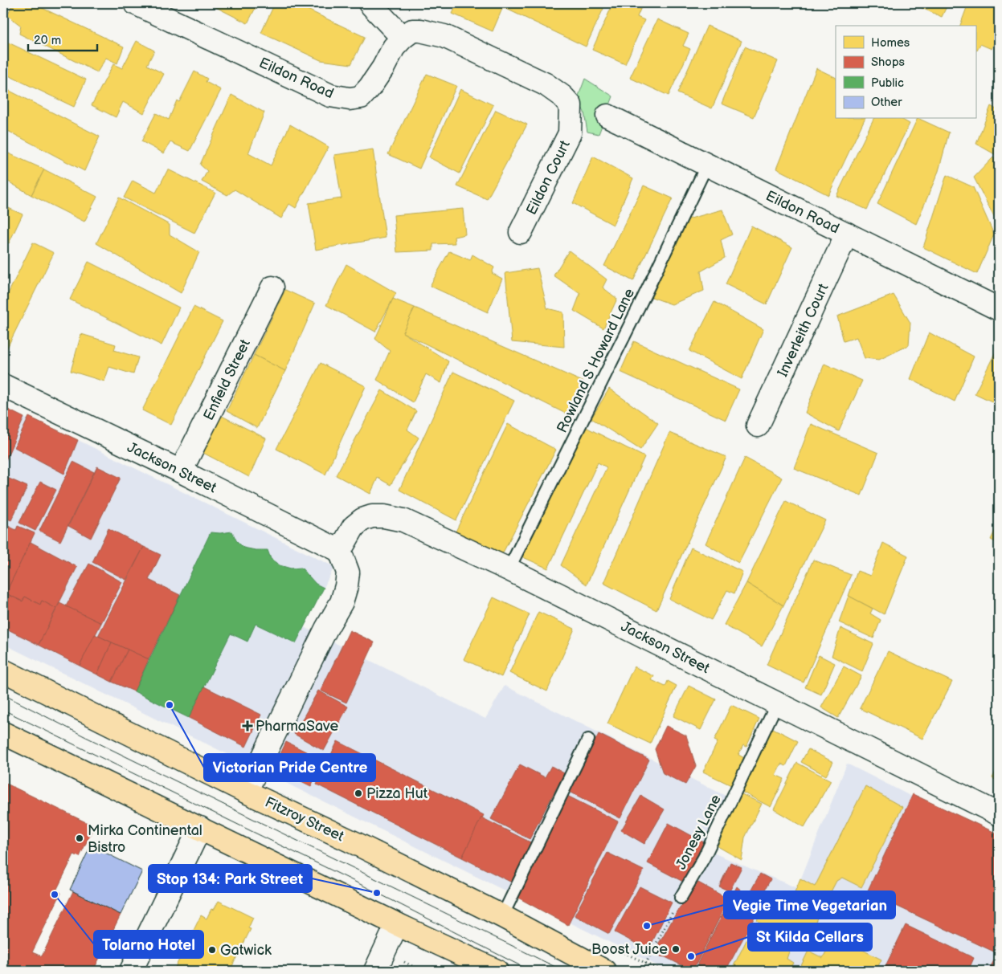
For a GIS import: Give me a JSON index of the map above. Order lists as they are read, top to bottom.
{
  "streets": {
    "main road": ["Fitzroy Street"],
    "street": [
      "Eildon Road",
      "Eildon Court",
      "Inverleith Court",
      "Enfield Street",
      "Jackson Street"
    ],
    "lane": ["Rowland S Howard Lane", "Jonesy Lane"]
  },
  "crossings": [
    ["Eildon Road", "Eildon Court"],
    ["Eildon Road", "Inverleith Court"],
    ["Eildon Road", "Rowland S Howard Lane"],
    ["Rowland S Howard Lane", "Jackson Street"],
    ["Enfield Street", "Jackson Street"],
    ["Jackson Street", "Jonesy Lane"]
  ],
  "places": {
    "other": [
      "Victorian Pride Centre",
      "Pizza Hut",
      "Mirka Continental Bistro",
      "Stop 134: Park Street",
      "Tolarno Hotel",
      "Vegie Time Vegetarian",
      "Boost Juice",
      "Gatwick",
      "St Kilda Cellars"
    ],
    "health": ["PharmaSave"]
  },
  "legend": [
    "Homes",
    "Shops",
    "Public",
    "Other"
  ],
  "scale_bar": "20 m"
}
